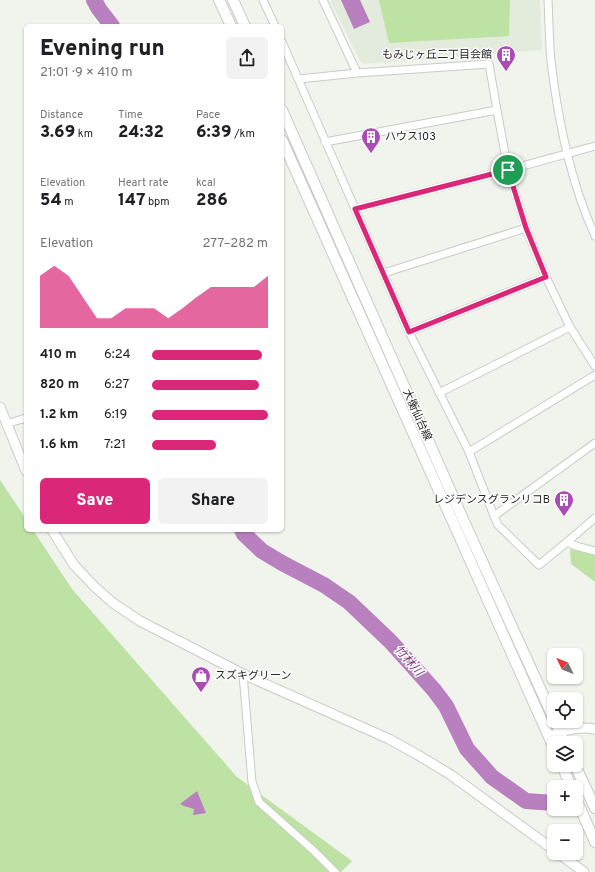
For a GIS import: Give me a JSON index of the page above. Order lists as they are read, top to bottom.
{
  "streets": {
    "main road": ["大衡仙台線"]
  },
  "water": ["竹林川"],
  "places": {
    "building": ["もみじヶ丘二丁目会館", "ハウス103", "レジデンスグランリコB"],
    "shop": ["スズキグリーン"]
  },
  "north": "top left",
  "page": {
    "heading": ["Evening run", "21:01 · 9 × 410 m"],
    "stats": [
      ["Distance", "3.69 km"],
      ["Time", "24:32"],
      ["Pace", "6:39 /km"],
      ["Elevation", "54 m"],
      ["Heart rate", "147 bpm"],
      ["kcal", "286"]
    ],
    "chart": ["Elevation", "277–282 m"],
    "list": [
      {
        "name": "410 m",
        "note": "6:24"
      },
      {
        "name": "820 m",
        "note": "6:27"
      },
      {
        "name": "1.2 km",
        "note": "6:19"
      },
      {
        "name": "1.6 km",
        "note": "7:21"
      }
    ],
    "buttons": ["Save", "Share"],
    "map_buttons": ["+", "−"]
  }
}
